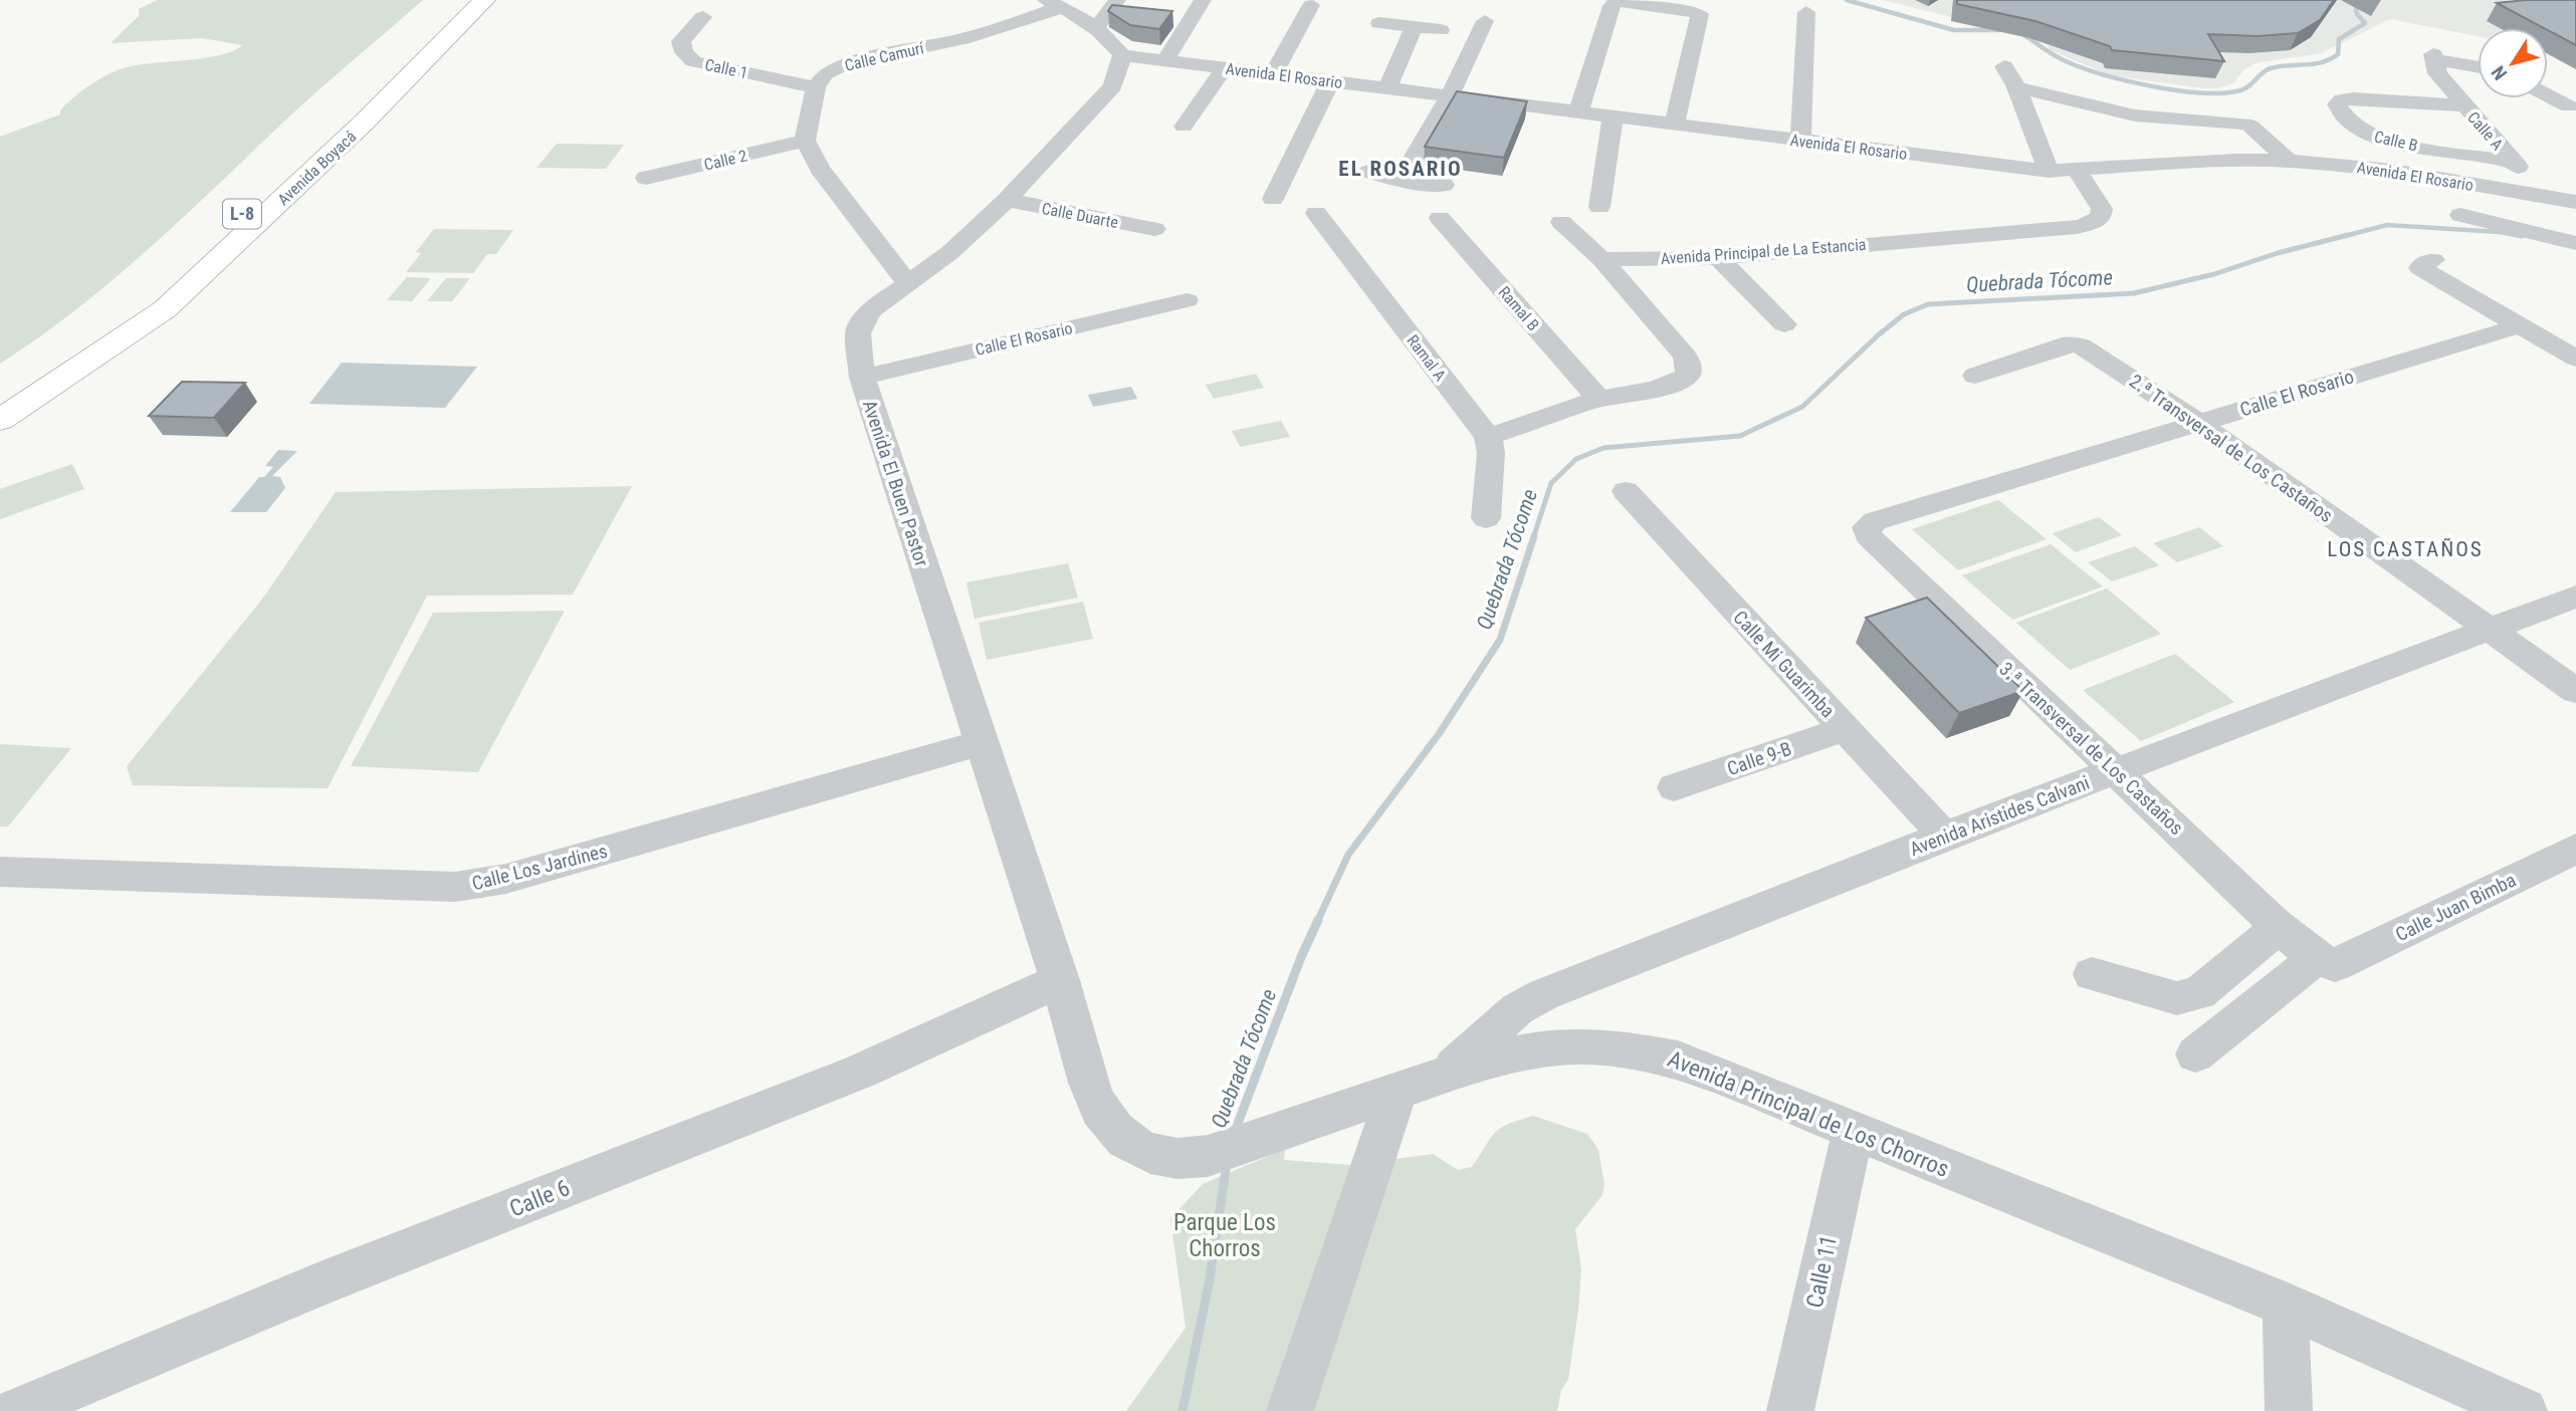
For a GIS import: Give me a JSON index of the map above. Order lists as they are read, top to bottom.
{
  "streets": {
    "highway": ["Avenida Boyacá", "L-8"],
    "street": [
      "Calle Camurí",
      "Calle 1",
      "Avenida El Rosario",
      "Calle A",
      "Calle B",
      "Calle 2",
      "Calle Duarte",
      "Avenida Principal de La Estancia",
      "Ramal B",
      "Calle El Rosario",
      "Ramal A",
      "2.ª Transversal de Los Castaños",
      "Avenida El Buen Pastor",
      "Calle Mi Guarimba",
      "3.ª Transversal de Los Castaños",
      "Calle 9-B",
      "Avenida Aristides Calvani",
      "Calle Los Jardines",
      "Calle Juan Bimba",
      "Avenida Principal de Los Chorros",
      "Calle 6",
      "Calle 11"
    ]
  },
  "crossings": [
    ["Calle Camurí", "Calle 1"],
    ["Avenida El Rosario", "Calle A"],
    ["Avenida El Rosario", "Avenida Principal de La Estancia"],
    ["Avenida El Rosario", "Avenida El Buen Pastor"],
    ["Calle A", "Calle B"],
    ["Calle Duarte", "Avenida El Buen Pastor"],
    ["Calle El Rosario", "2.ª Transversal de Los Castaños"],
    ["Calle El Rosario", "Avenida El Buen Pastor"],
    ["Calle El Rosario", "3.ª Transversal de Los Castaños"],
    ["2.ª Transversal de Los Castaños", "Avenida Aristides Calvani"],
    ["Avenida El Buen Pastor", "Calle Los Jardines"],
    ["Avenida El Buen Pastor", "Avenida Principal de Los Chorros"],
    ["Avenida El Buen Pastor", "Calle 6"],
    ["Calle Mi Guarimba", "Calle 9-B"],
    ["Calle Mi Guarimba", "Avenida Aristides Calvani"],
    ["3.ª Transversal de Los Castaños", "Avenida Aristides Calvani"],
    ["3.ª Transversal de Los Castaños", "Calle Juan Bimba"],
    ["Avenida Aristides Calvani", "Avenida Principal de Los Chorros"],
    ["Avenida Principal de Los Chorros", "Calle 11"]
  ],
  "districts": ["EL ROSARIO", "LOS CASTAÑOS"],
  "water": ["Quebrada Tócome"],
  "parks": ["Parque Los Chorros"],
  "north": "bottom left"
}
